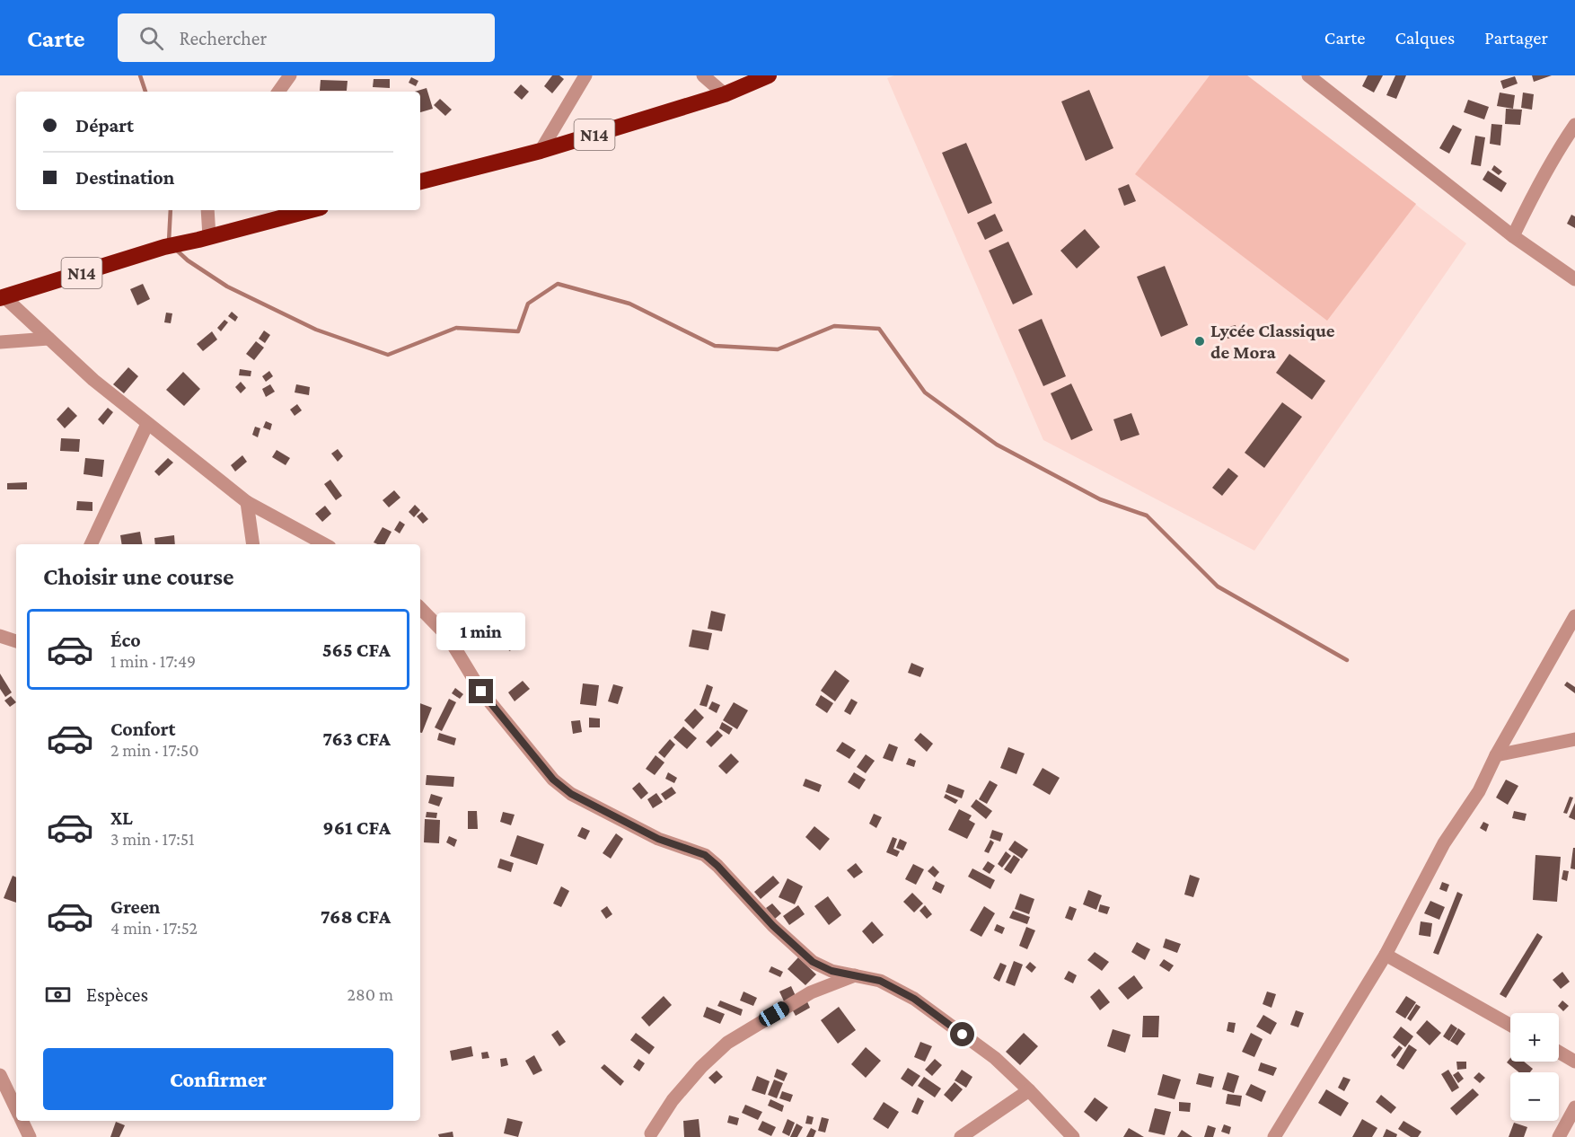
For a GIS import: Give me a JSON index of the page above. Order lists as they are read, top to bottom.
{
  "streets": {
    "highway": ["N14"]
  },
  "places": ["Lycée Classique de Mora"],
  "page": {
    "header": "Carte",
    "search": "Rechercher",
    "nav": ["Carte", "Calques", "Partager"],
    "banner": ["Départ", "Destination"],
    "heading": "Choisir une course",
    "list": [
      {
        "name": "Éco",
        "note": "1 min · 17:49",
        "value": "565 CFA"
      },
      {
        "name": "Confort",
        "note": "2 min · 17:50",
        "value": "763 CFA"
      },
      {
        "name": "XL",
        "note": "3 min · 17:51",
        "value": "961 CFA"
      },
      {
        "name": "Green",
        "note": "4 min · 17:52",
        "value": "768 CFA"
      }
    ],
    "bubble": "1 min",
    "pay": ["Espèces", "280 m"],
    "map_buttons": ["+", "−"],
    "buttons": "Confirmer"
  }
}
